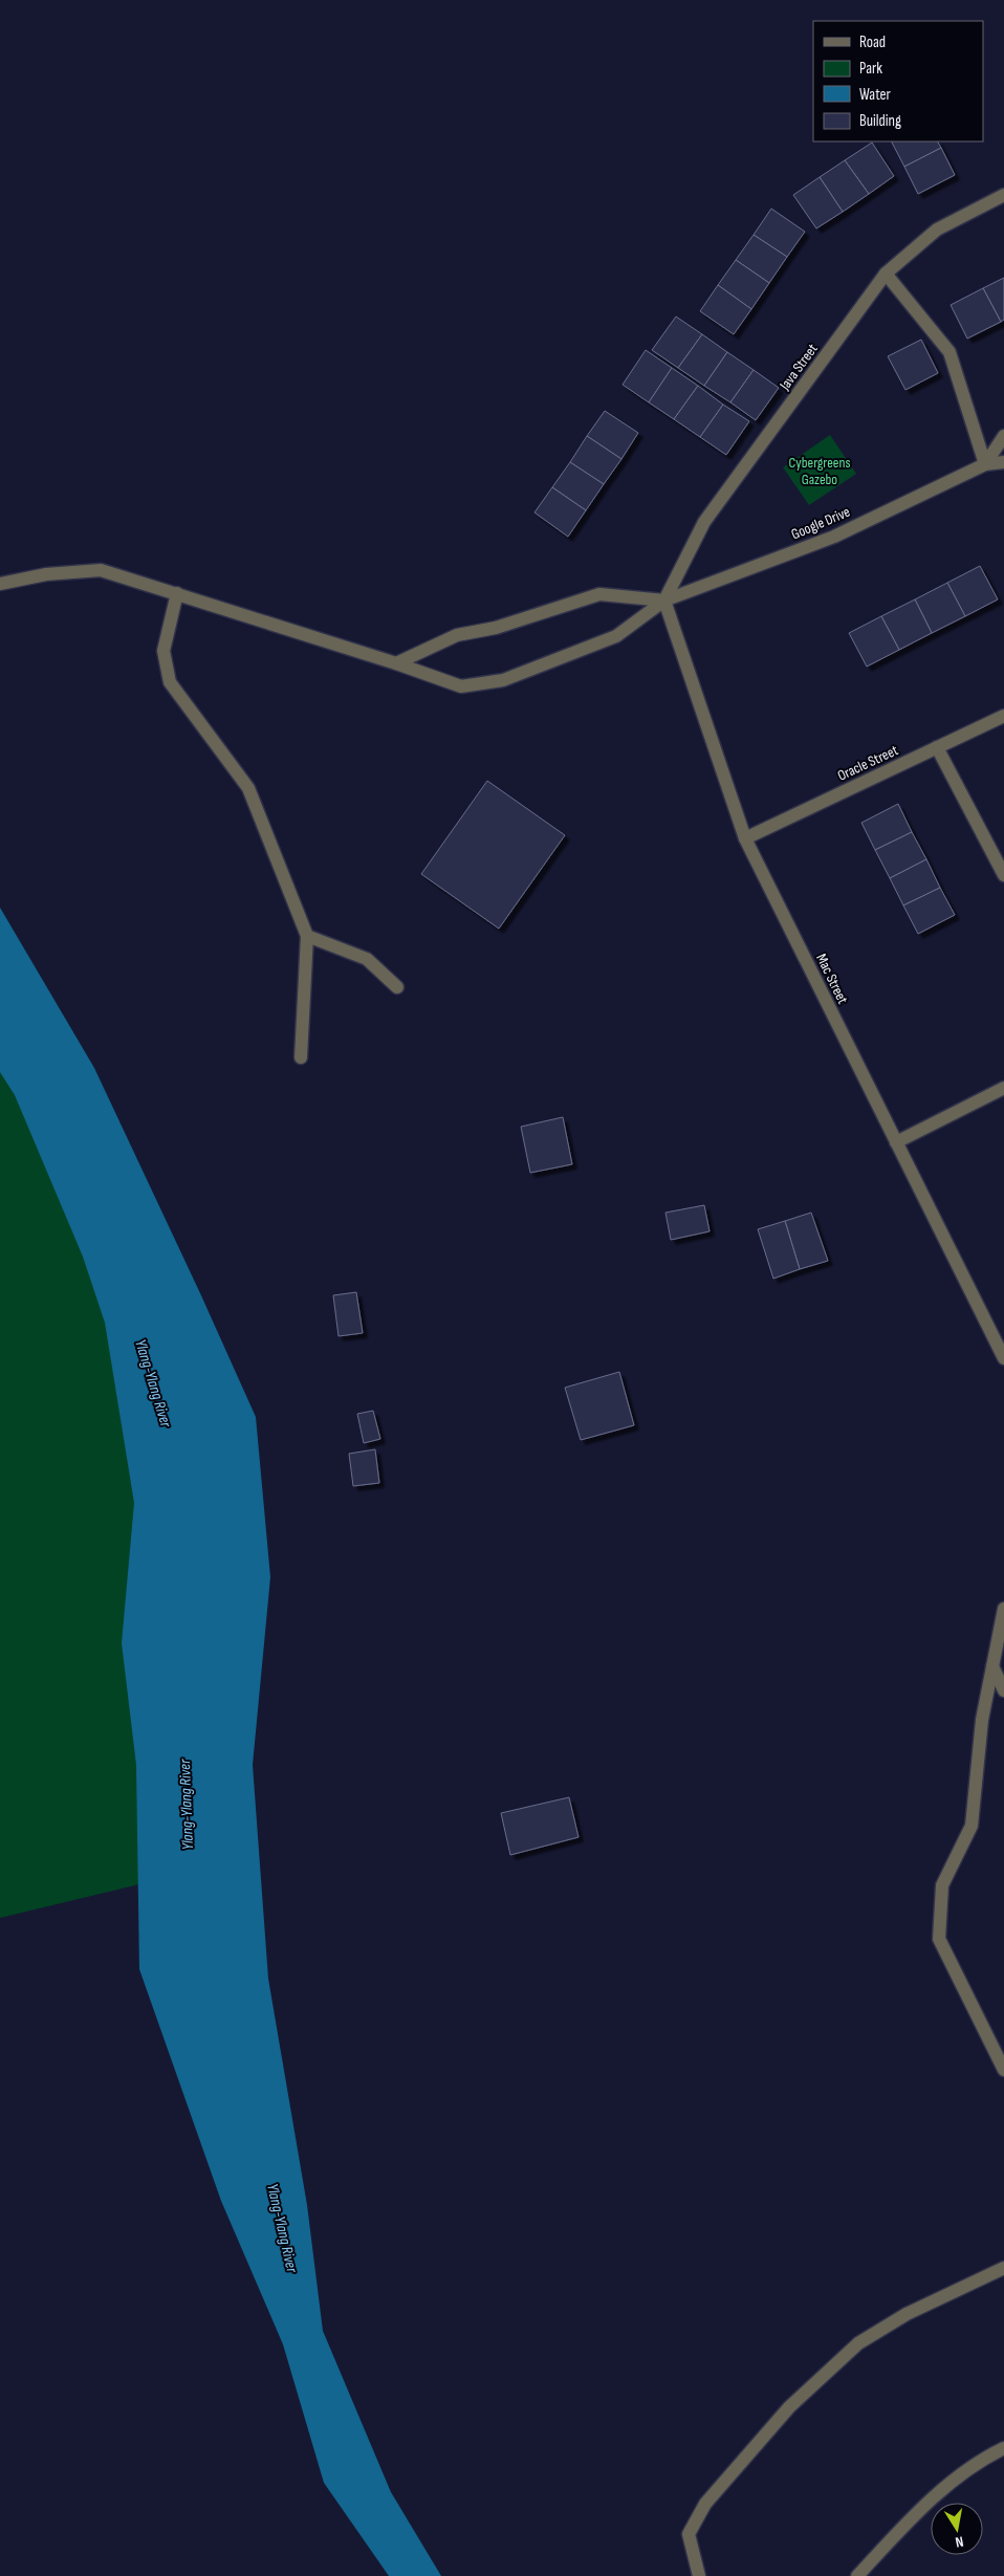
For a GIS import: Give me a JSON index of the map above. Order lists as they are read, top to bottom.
{
  "streets": {
    "street": [
      "Java Street",
      "Google Drive",
      "Oracle Street",
      "Mac Street"
    ]
  },
  "crossings": [
    ["Java Street", "Google Drive"],
    ["Java Street", "Mac Street"],
    ["Google Drive", "Mac Street"],
    ["Oracle Street", "Mac Street"]
  ],
  "water": ["Ylang-Ylang River"],
  "parks": ["Cybergreens Gazebo"],
  "legend": [
    "Road",
    "Park",
    "Water",
    "Building"
  ],
  "north": "bottom"
}
